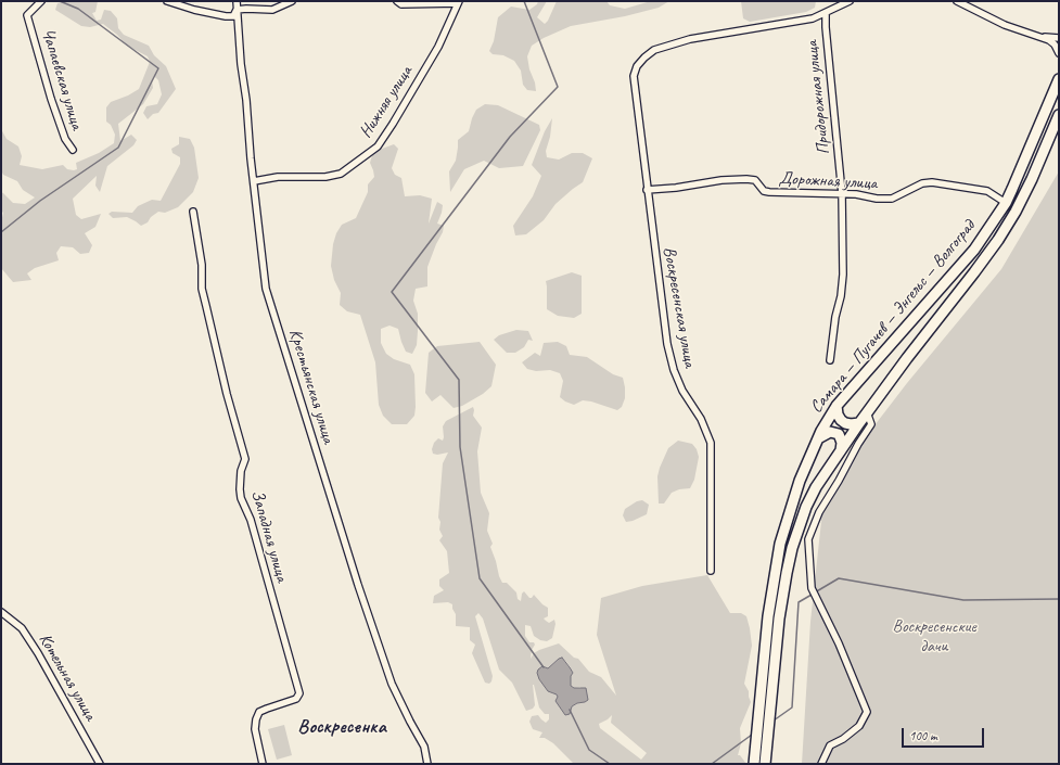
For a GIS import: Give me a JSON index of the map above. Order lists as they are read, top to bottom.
{
  "streets": {
    "main road": ["Самара — Пугачев — Энгельс — Волгоград"],
    "street": [
      "Чапаевская улица",
      "Придорожная улица",
      "Нижняя улица",
      "Дорожная улица",
      "Воскресенская улица",
      "Крестьянская улица",
      "Западная улица",
      "Котельная улица"
    ]
  },
  "crossings": [
    ["Придорожная улица", "Дорожная улица"],
    ["Придорожная улица", "Воскресенская улица"],
    ["Нижняя улица", "Крестьянская улица"],
    ["Дорожная улица", "Воскресенская улица"],
    ["Дорожная улица", "Самара — Пугачев — Энгельс — Волгоград"]
  ],
  "districts": ["Воскресенка"],
  "parks": ["Воскресенские дачи"],
  "scale_bar": "100 m"
}
